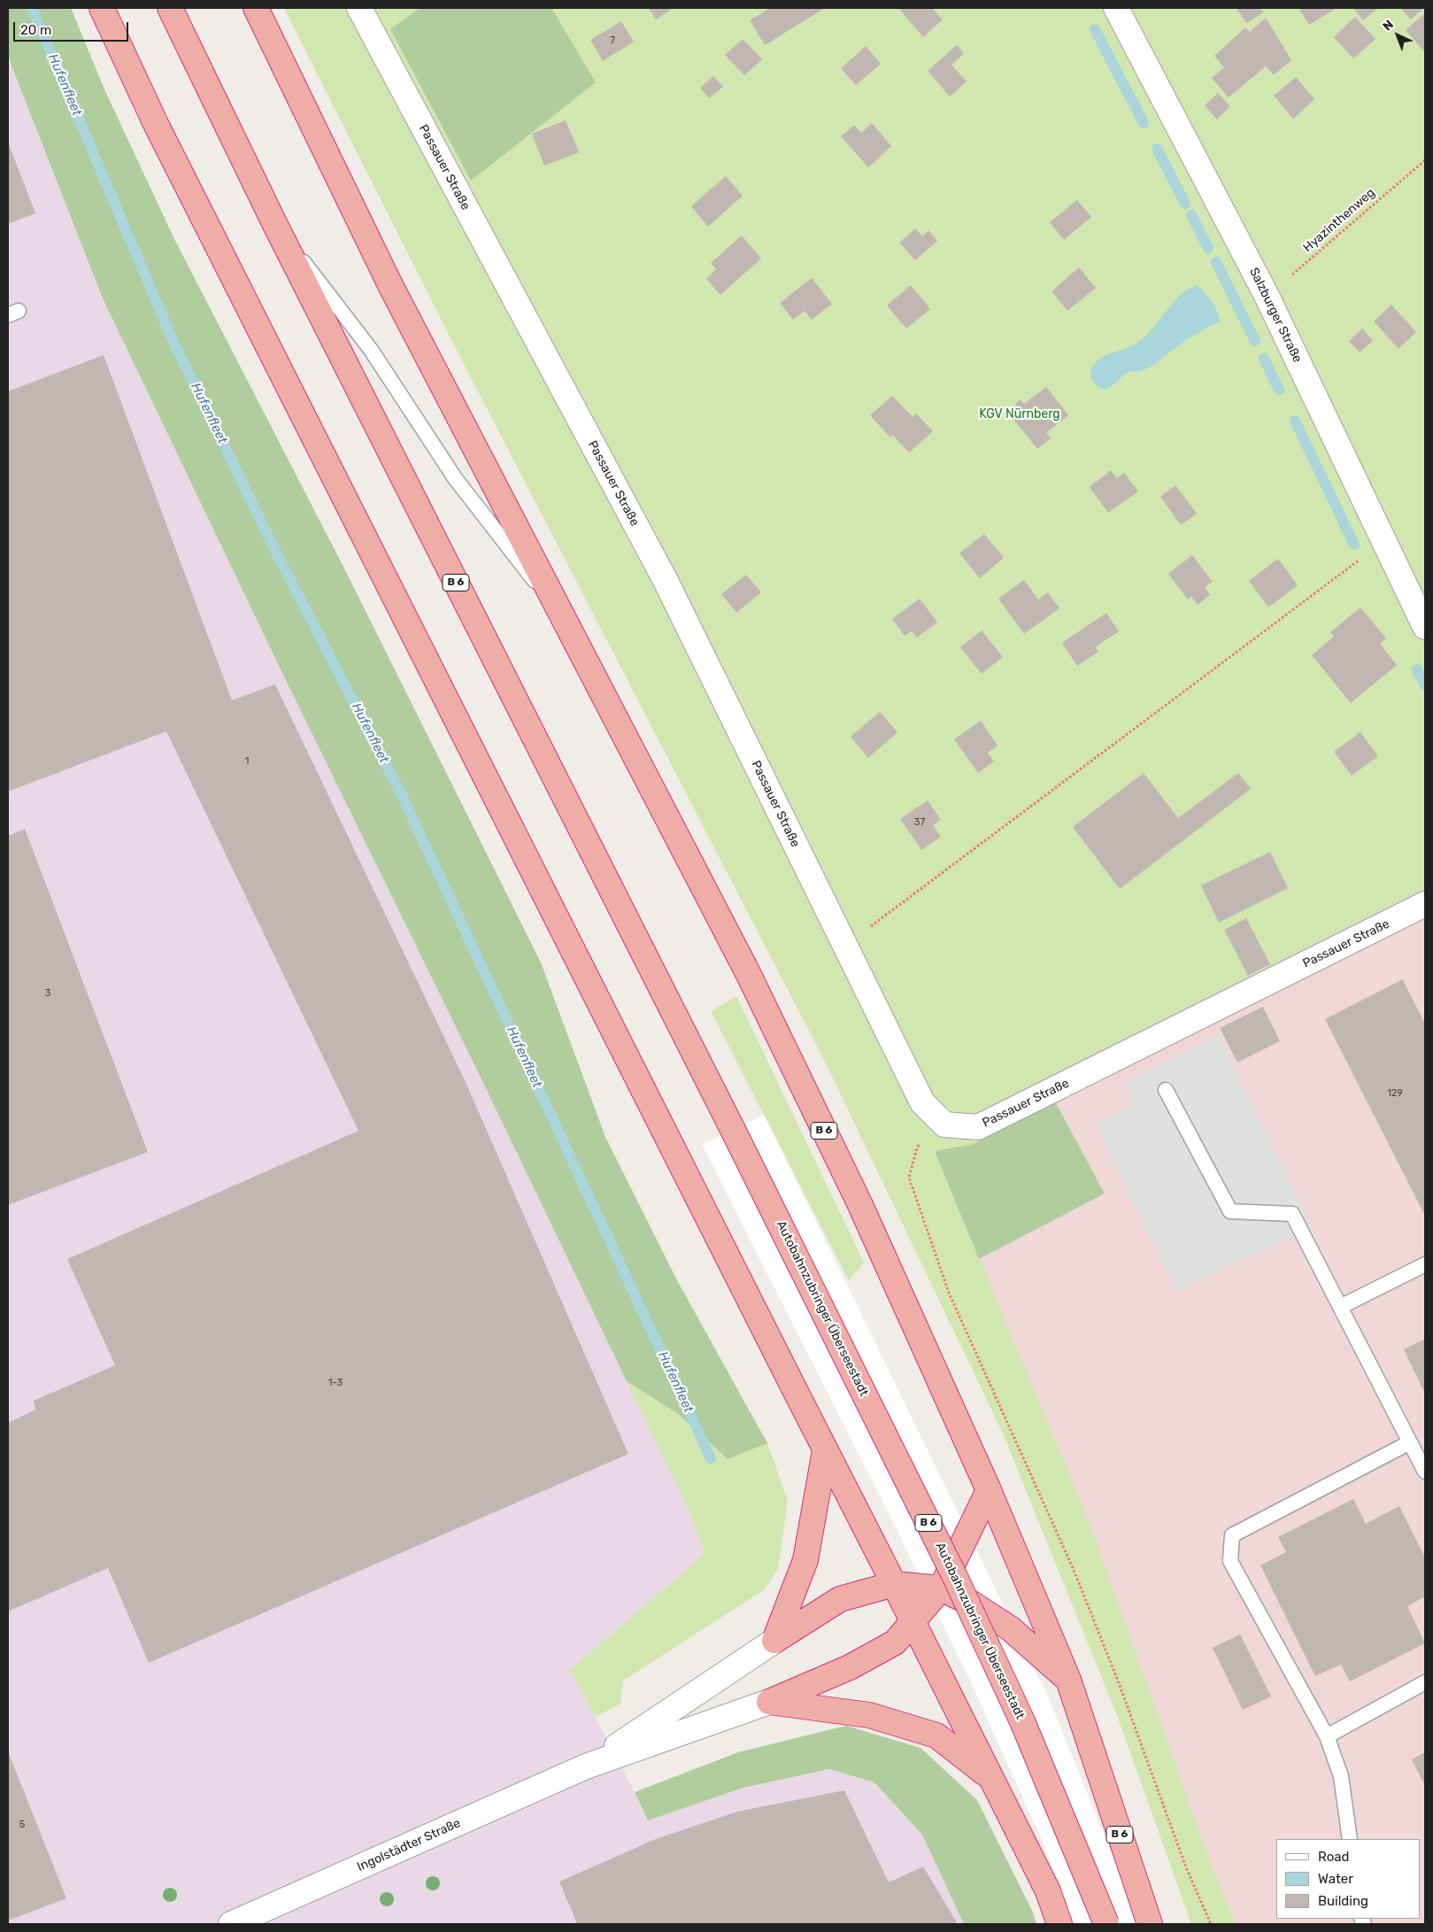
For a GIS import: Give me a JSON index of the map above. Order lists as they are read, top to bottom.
{
  "streets": {
    "highway": ["B 6", "Autobahnzubringer Überseestadt"],
    "street": ["Passauer Straße", "Salzburger Straße", "Ingolstädter Straße"],
    "path": ["Hyazinthenweg"]
  },
  "crossings": [
    ["Hyazinthenweg", "Salzburger Straße"],
    ["B 6", "Autobahnzubringer Überseestadt"]
  ],
  "water": ["Hufenfleet"],
  "parks": ["KGV Nürnberg"],
  "house_numbers": [
    "7",
    "1",
    "37",
    "3",
    "129",
    "1-3",
    "5"
  ],
  "legend": ["Road", "Water", "Building"],
  "scale_bar": "20 m",
  "north": "top left"
}
